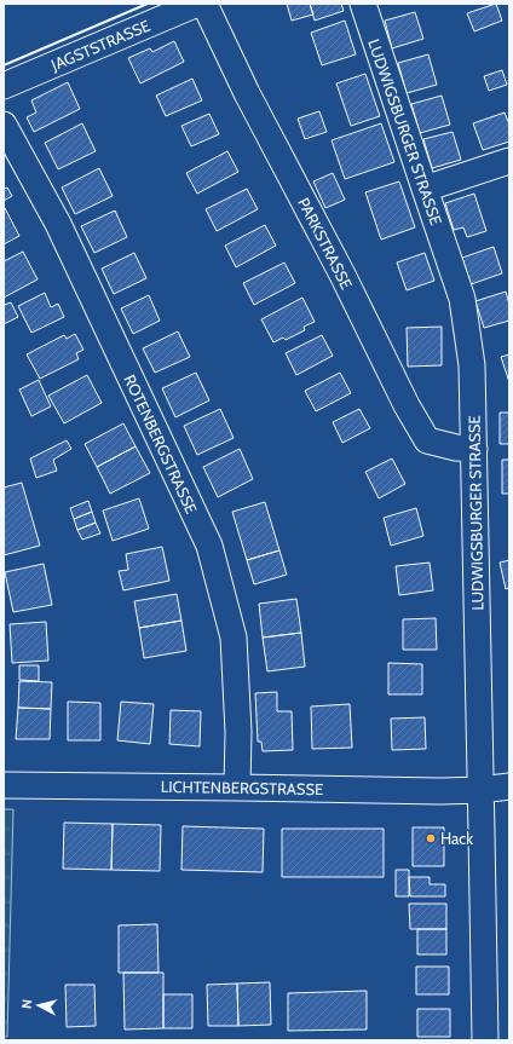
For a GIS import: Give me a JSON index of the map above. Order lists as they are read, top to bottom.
{
  "streets": {
    "street": [
      "JAGSTSTRASSE",
      "LUDWIGSBURGER STRASSE",
      "PARKSTRASSE",
      "ROTENBERGSTRASSE",
      "LICHTENBERGSTRASSE"
    ]
  },
  "crossings": [
    ["LUDWIGSBURGER STRASSE", "PARKSTRASSE"],
    ["LUDWIGSBURGER STRASSE", "LICHTENBERGSTRASSE"],
    ["ROTENBERGSTRASSE", "LICHTENBERGSTRASSE"]
  ],
  "places": ["Hack"],
  "north": "left"
}
